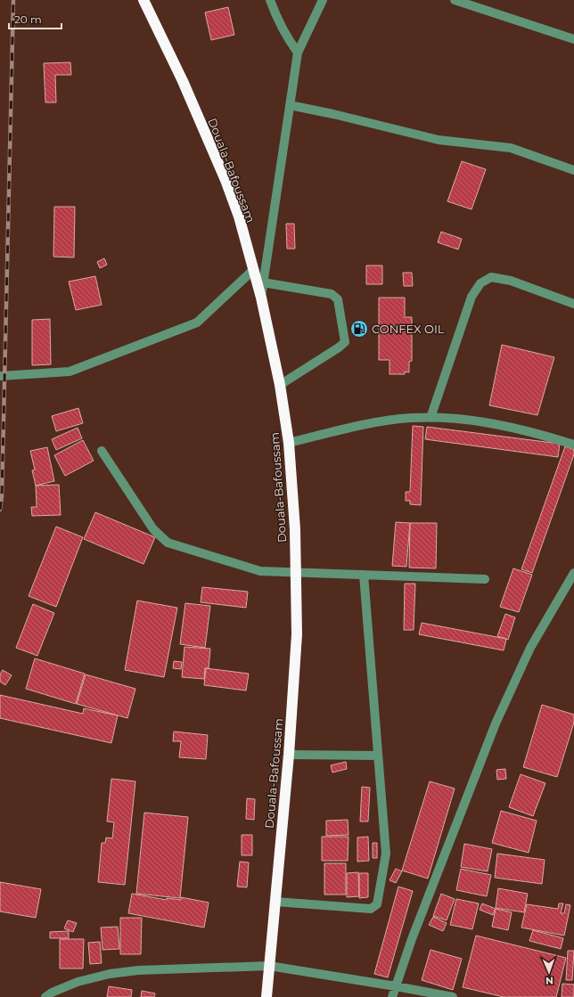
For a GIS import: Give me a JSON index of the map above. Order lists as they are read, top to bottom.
{
  "streets": {
    "highway": ["Douala-Bafoussam"]
  },
  "places": {
    "fuel station": ["CONFEX OIL"]
  },
  "scale_bar": "20 m",
  "north": "bottom"
}
